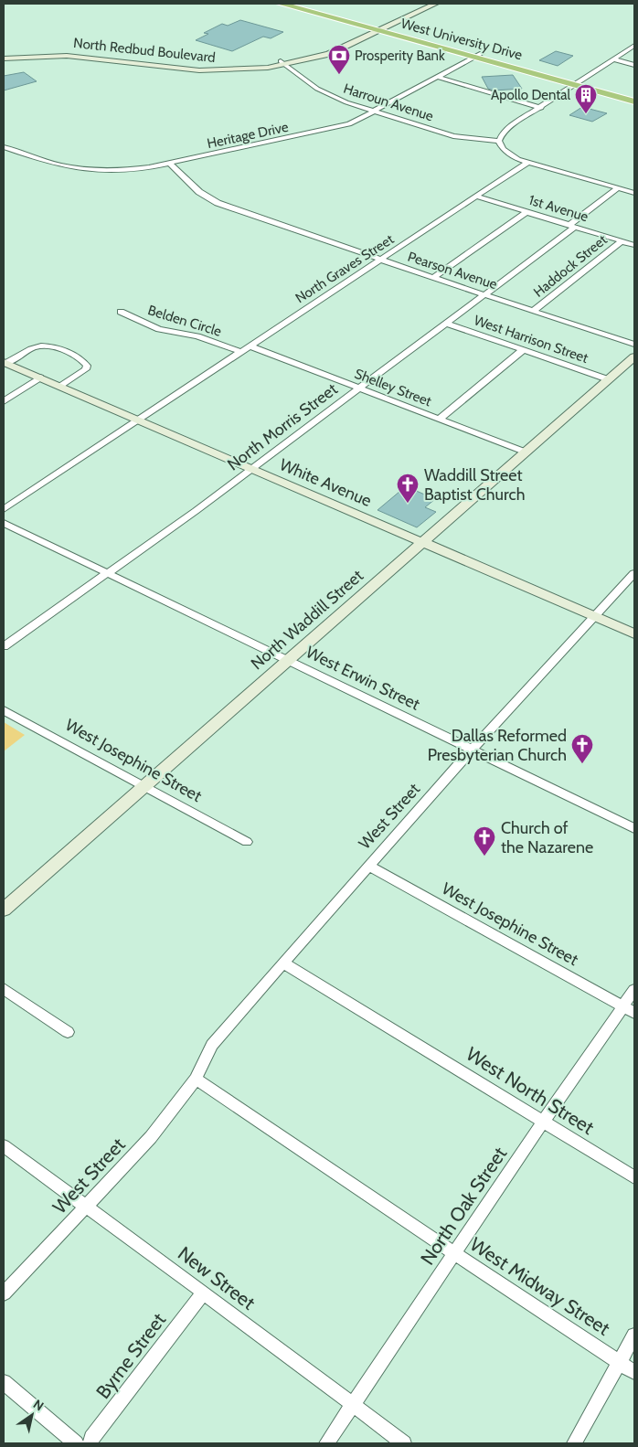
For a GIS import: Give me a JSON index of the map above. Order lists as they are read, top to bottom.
{
  "streets": {
    "highway": ["West University Drive"],
    "street": [
      "North Redbud Boulevard",
      "Harroun Avenue",
      "Heritage Drive",
      "1st Avenue",
      "Haddock Street",
      "North Graves Street",
      "Pearson Avenue",
      "Belden Circle",
      "West Harrison Street",
      "Shelley Street",
      "North Morris Street",
      "White Avenue",
      "North Waddill Street",
      "West Erwin Street",
      "West Josephine Street",
      "West Street",
      "West North Street",
      "North Oak Street",
      "New Street",
      "West Midway Street",
      "Byrne Street"
    ]
  },
  "crossings": [
    ["West University Drive", "North Redbud Boulevard"],
    ["West University Drive", "Heritage Drive"],
    ["North Redbud Boulevard", "Harroun Avenue"],
    ["Harroun Avenue", "Heritage Drive"],
    ["Heritage Drive", "Pearson Avenue"],
    ["1st Avenue", "Haddock Street"],
    ["1st Avenue", "North Graves Street"],
    ["1st Avenue", "North Morris Street"],
    ["Haddock Street", "Pearson Avenue"],
    ["North Graves Street", "Pearson Avenue"],
    ["North Graves Street", "Belden Circle"],
    ["North Graves Street", "Shelley Street"],
    ["North Graves Street", "White Avenue"],
    ["Pearson Avenue", "North Morris Street"],
    ["West Harrison Street", "North Morris Street"],
    ["West Harrison Street", "North Waddill Street"],
    ["Shelley Street", "North Morris Street"],
    ["Shelley Street", "North Waddill Street"],
    ["North Morris Street", "White Avenue"],
    ["North Morris Street", "West Erwin Street"],
    ["White Avenue", "North Waddill Street"],
    ["White Avenue", "West Street"],
    ["North Waddill Street", "West Erwin Street"],
    ["North Waddill Street", "West Josephine Street"],
    ["West Erwin Street", "West Street"],
    ["West Josephine Street", "West Street"],
    ["West Josephine Street", "North Oak Street"],
    ["West Street", "West North Street"],
    ["West Street", "New Street"],
    ["West Street", "West Midway Street"],
    ["West North Street", "North Oak Street"],
    ["North Oak Street", "New Street"],
    ["North Oak Street", "West Midway Street"],
    ["New Street", "Byrne Street"]
  ],
  "places": {
    "bank": ["Prosperity Bank"],
    "building": ["Apollo Dental"],
    "church": ["Waddill Street Baptist Church", "Dallas Reformed Presbyterian Church", "Church of the Nazarene"]
  },
  "north": "top right"
}
